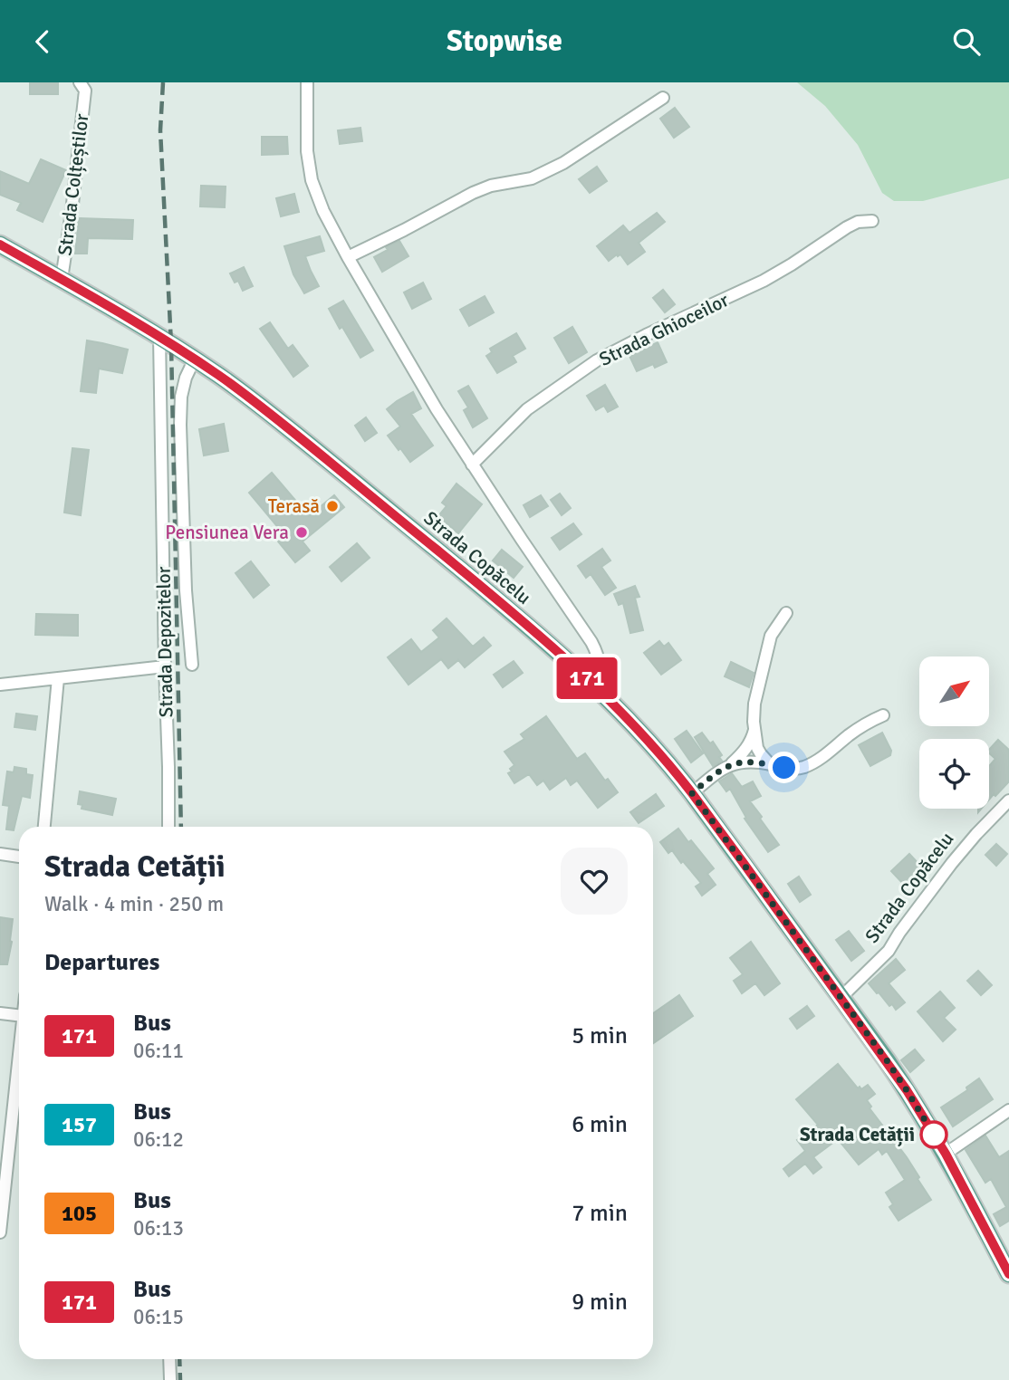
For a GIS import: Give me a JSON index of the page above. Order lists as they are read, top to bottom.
{
  "streets": {
    "main road": ["Strada Copăcelu"],
    "street": ["Strada Colțeștilor", "Strada Ghioceilor", "Strada Depozitelor"]
  },
  "crossings": [
    ["Strada Colțeștilor", "Strada Copăcelu"],
    ["Strada Copăcelu", "Strada Depozitelor"]
  ],
  "places": ["Terasă", "Pensiunea Vera", "Strada Cetății"],
  "lines": ["bus line 171"],
  "north": "top right",
  "page": {
    "header": "Stopwise",
    "on_map": "171",
    "heading": [
      ["Strada Cetății", "Walk · 4 min · 250 m"],
      "Departures"
    ],
    "list": [
      {
        "mark": "171",
        "name": "Bus",
        "note": "06:11",
        "value": "5 min"
      },
      {
        "mark": "157",
        "name": "Bus",
        "note": "06:12",
        "value": "6 min"
      },
      {
        "mark": "105",
        "name": "Bus",
        "note": "06:13",
        "value": "7 min"
      },
      {
        "mark": "171",
        "name": "Bus",
        "note": "06:15",
        "value": "9 min"
      }
    ]
  }
}
